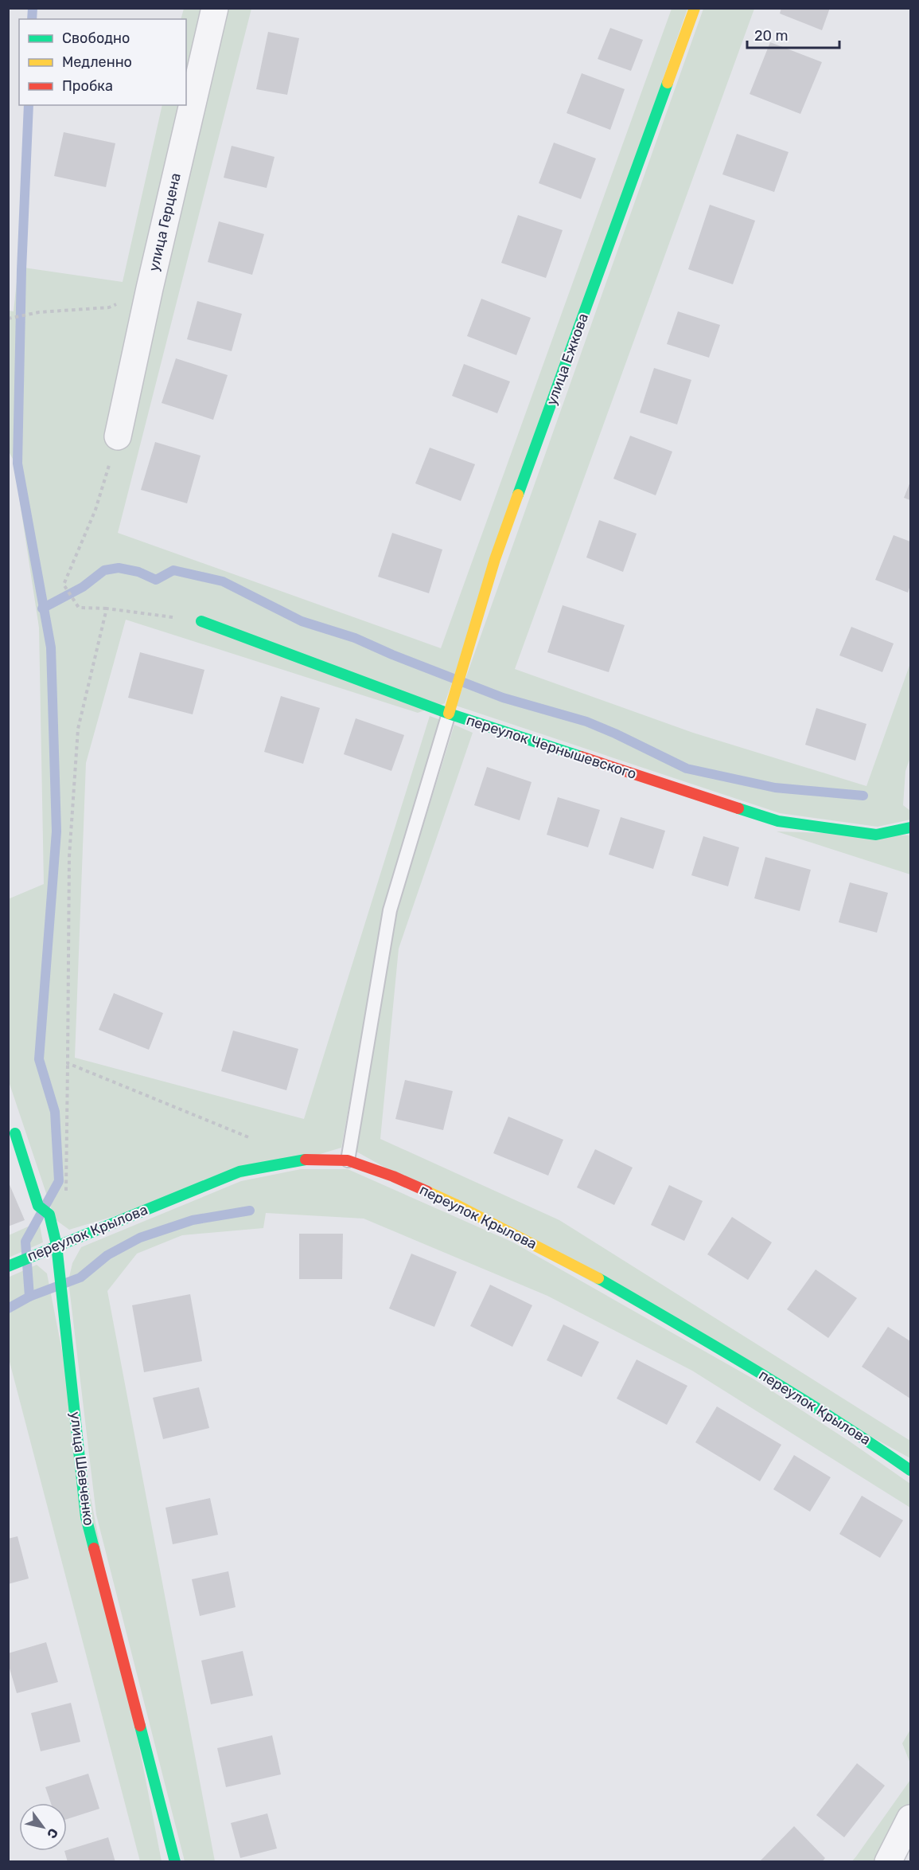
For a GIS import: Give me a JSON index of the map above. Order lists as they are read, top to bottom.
{
  "streets": {
    "street": [
      "улица Герцена",
      "улица Ежкова",
      "переулок Чернышевского",
      "переулок Крылова",
      "улица Шевченко"
    ]
  },
  "crossings": [
    ["улица Ежкова", "переулок Чернышевского"],
    ["переулок Крылова", "улица Шевченко"]
  ],
  "legend": ["Свободно", "Медленно", "Пробка"],
  "scale_bar": "20 m",
  "north": "bottom right"
}
